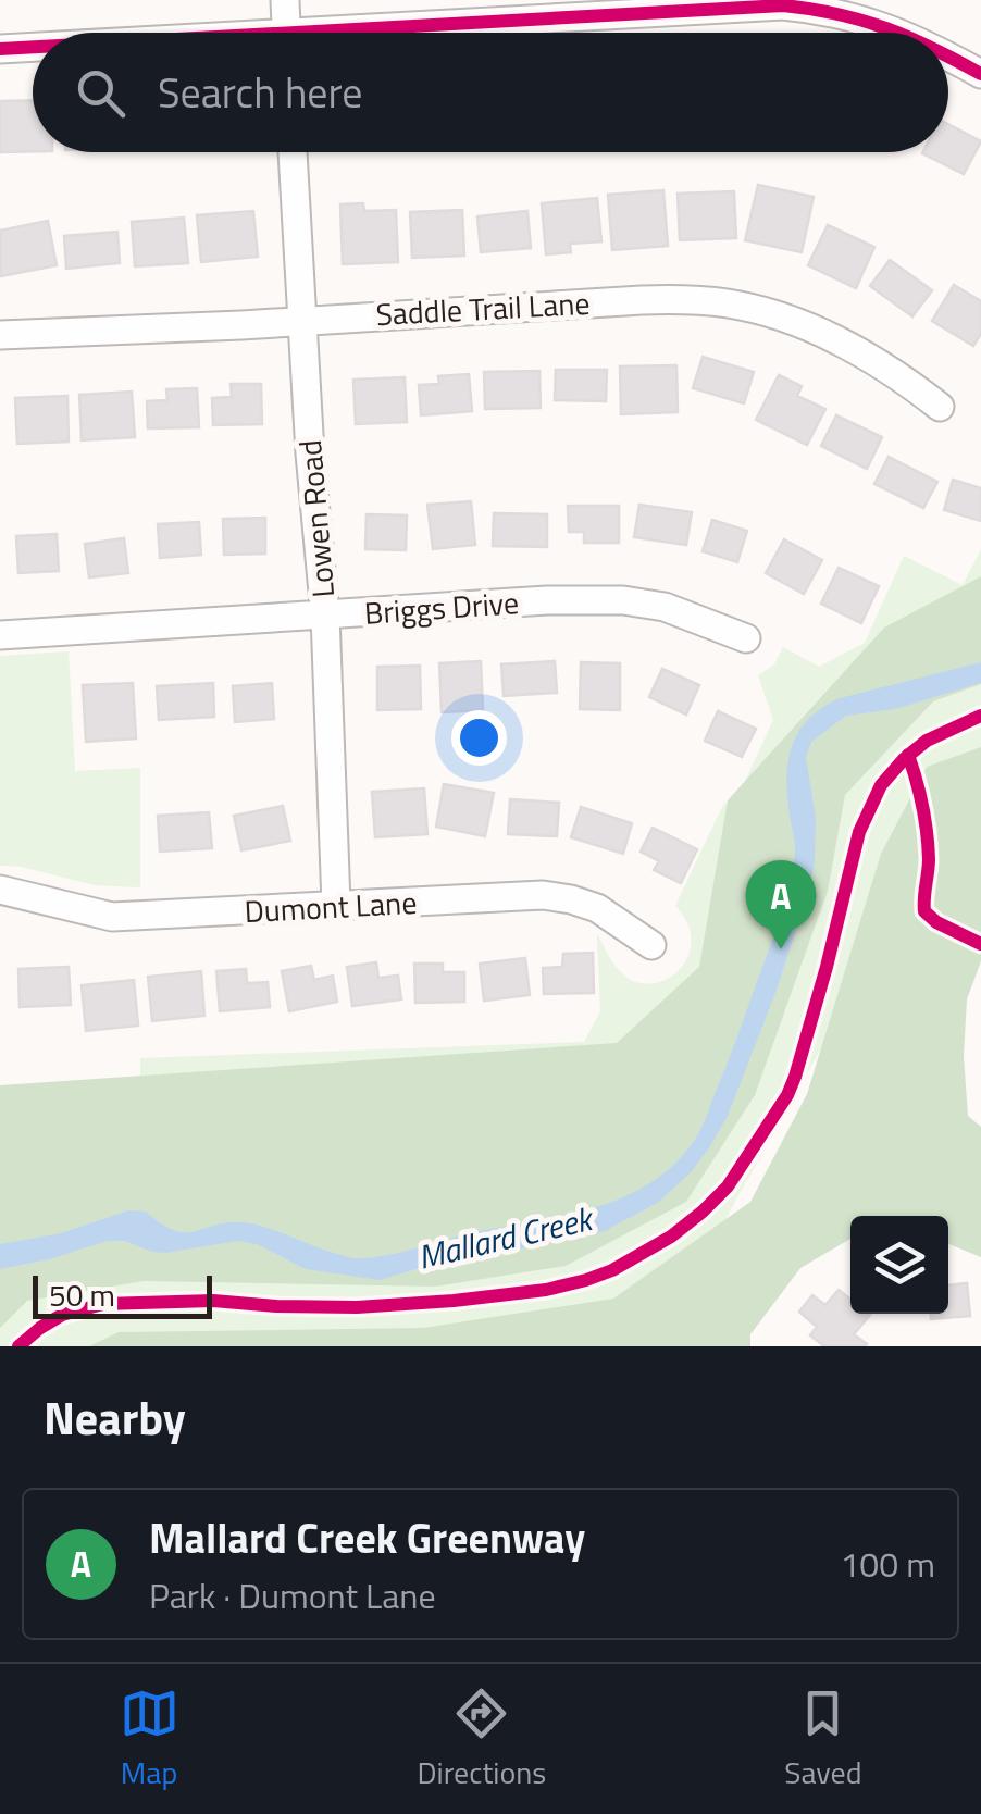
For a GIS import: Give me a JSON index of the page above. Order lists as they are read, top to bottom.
{
  "streets": {
    "street": [
      "Saddle Trail Lane",
      "Lowen Road",
      "Briggs Drive",
      "Dumont Lane"
    ]
  },
  "crossings": [
    ["Saddle Trail Lane", "Lowen Road"],
    ["Lowen Road", "Briggs Drive"],
    ["Lowen Road", "Dumont Lane"]
  ],
  "water": ["Mallard Creek"],
  "scale_bar": "50 m",
  "page": {
    "search": "Search here",
    "pins": "A",
    "scale": "50 m",
    "heading": "Nearby",
    "list": [
      {
        "mark": "A",
        "name": "Mallard Creek Greenway",
        "note": "Park · Dumont Lane",
        "value": "100 m"
      }
    ],
    "nav": ["Map", "Directions", "Saved"]
  }
}
